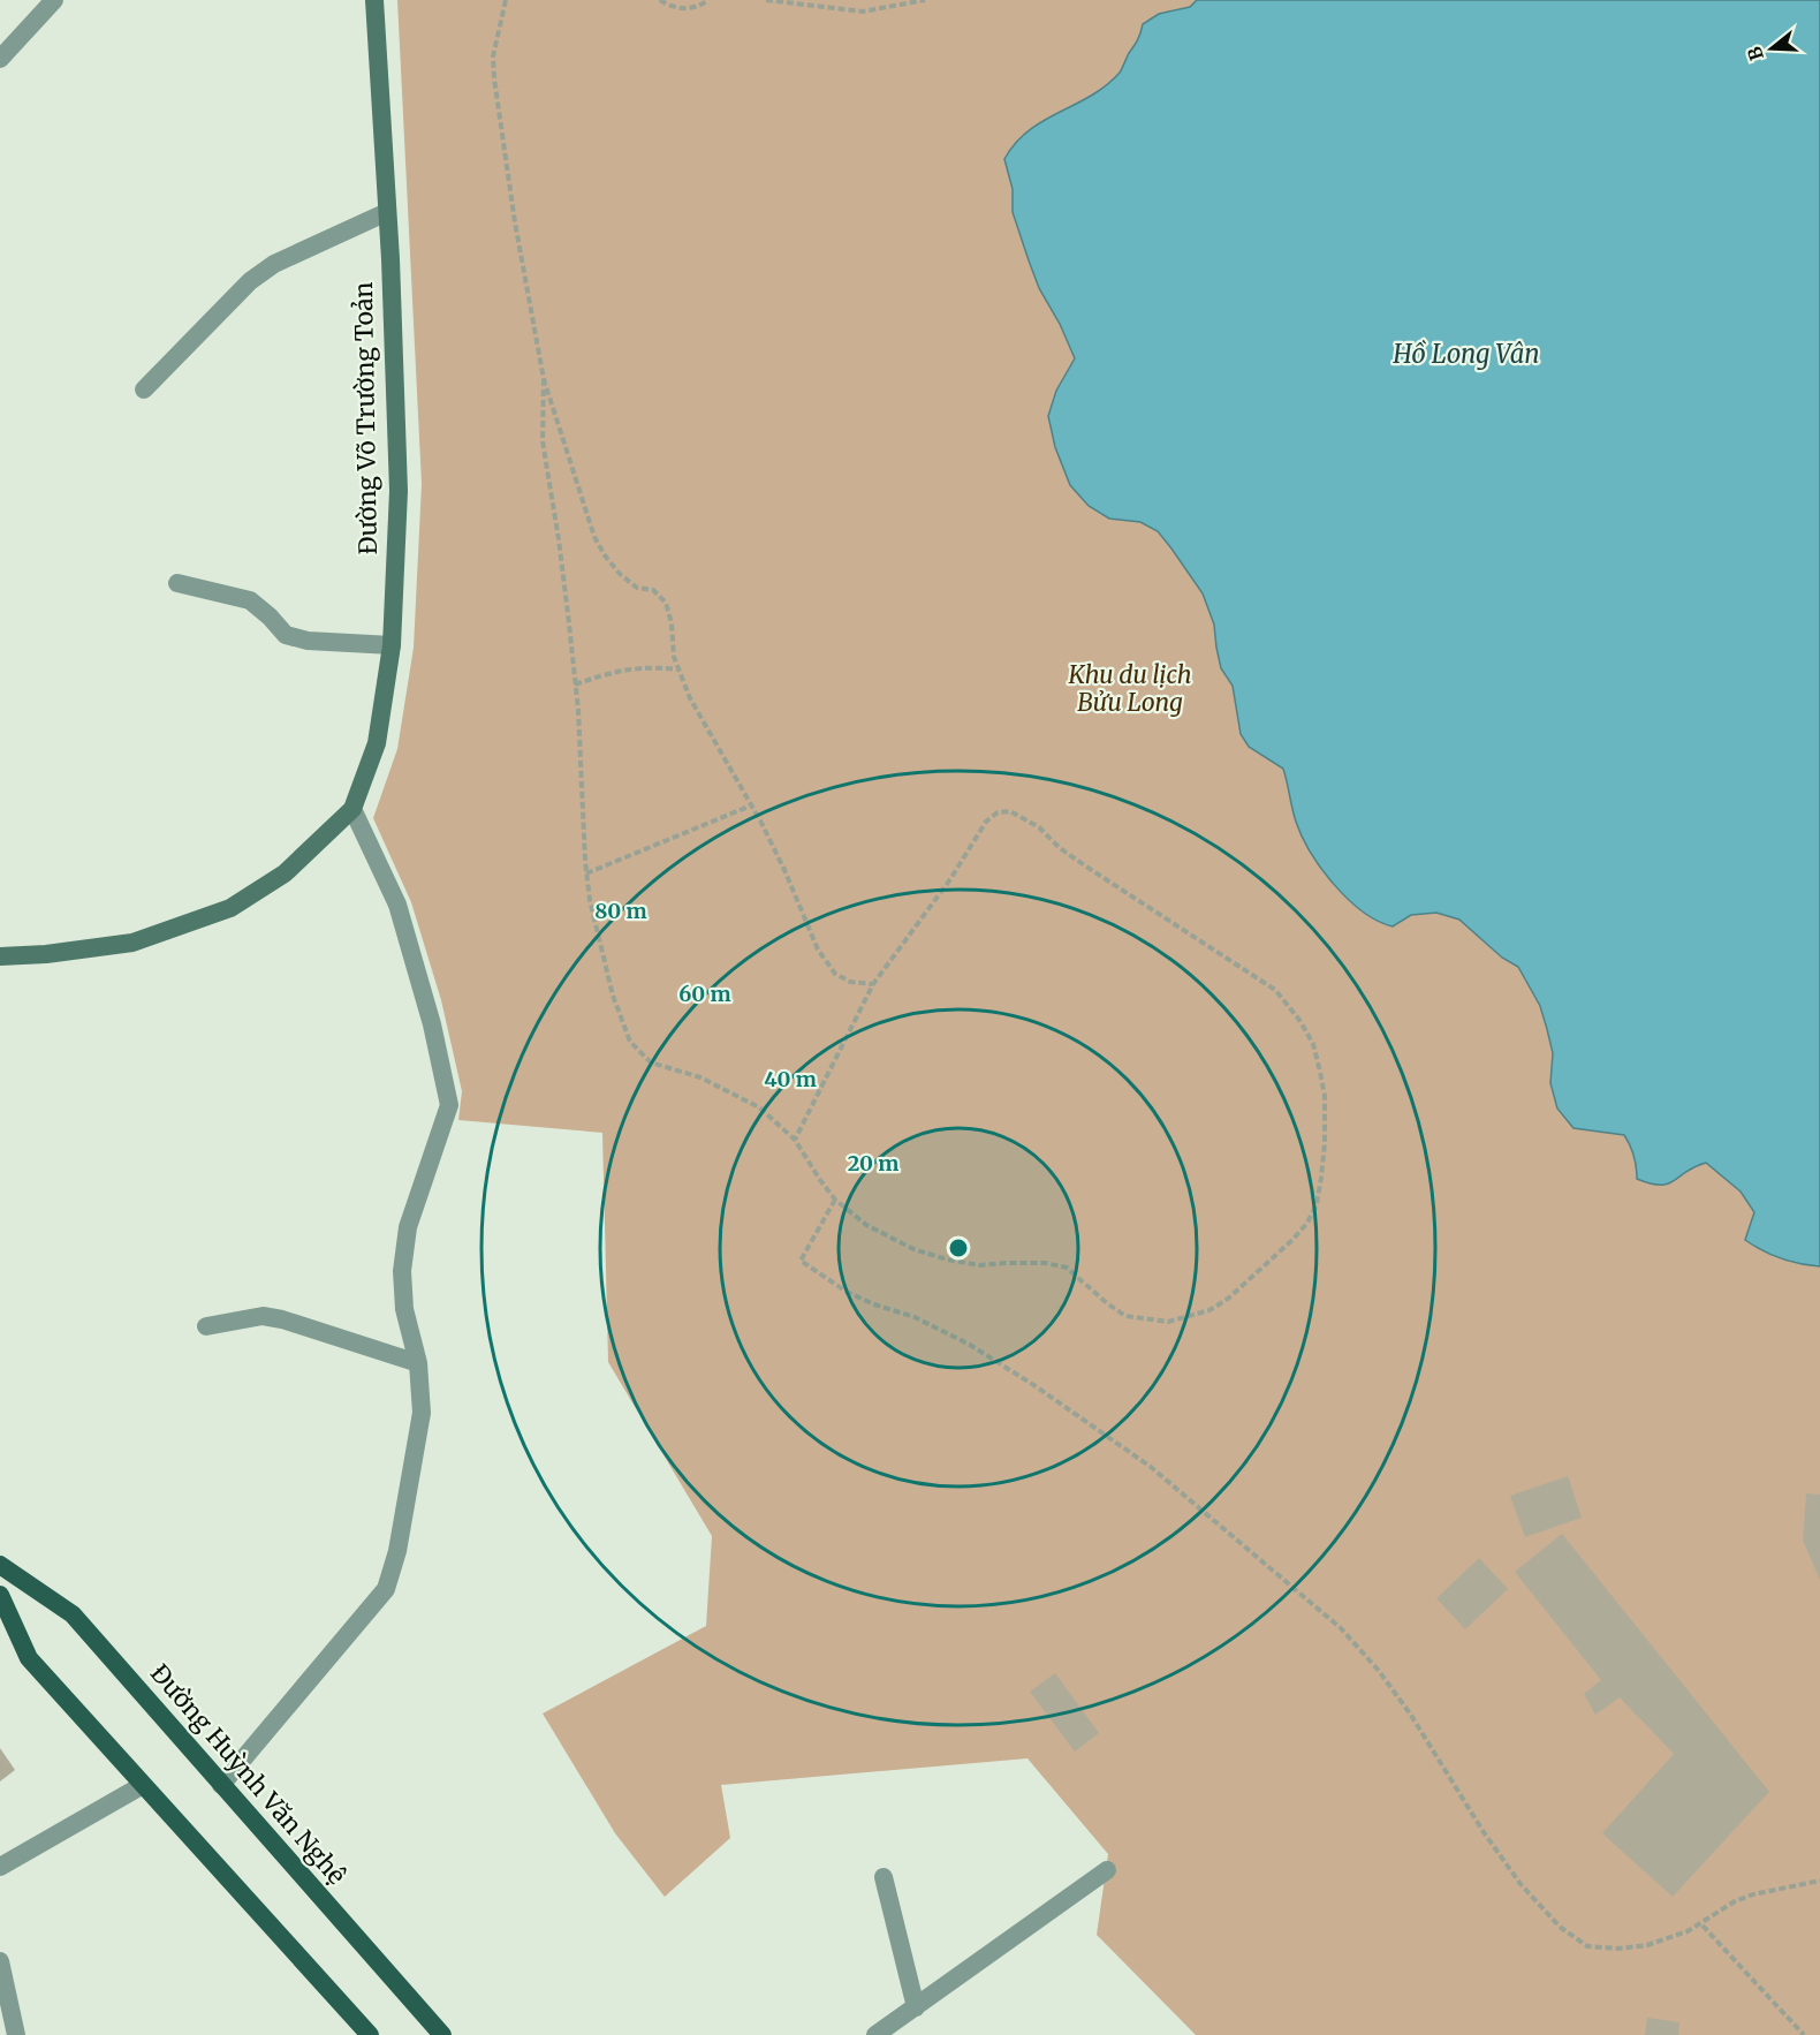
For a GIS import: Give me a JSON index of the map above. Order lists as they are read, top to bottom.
{
  "streets": {
    "main road": ["Đường Võ Trường Toản", "Đường Huỳnh Văn Nghệ"]
  },
  "water": ["Hồ Long Vân"],
  "parks": ["Khu du lịch Bửu Long"],
  "north": "left",
  "rings": [
    "80 m",
    "60 m",
    "40 m",
    "20 m"
  ]
}
